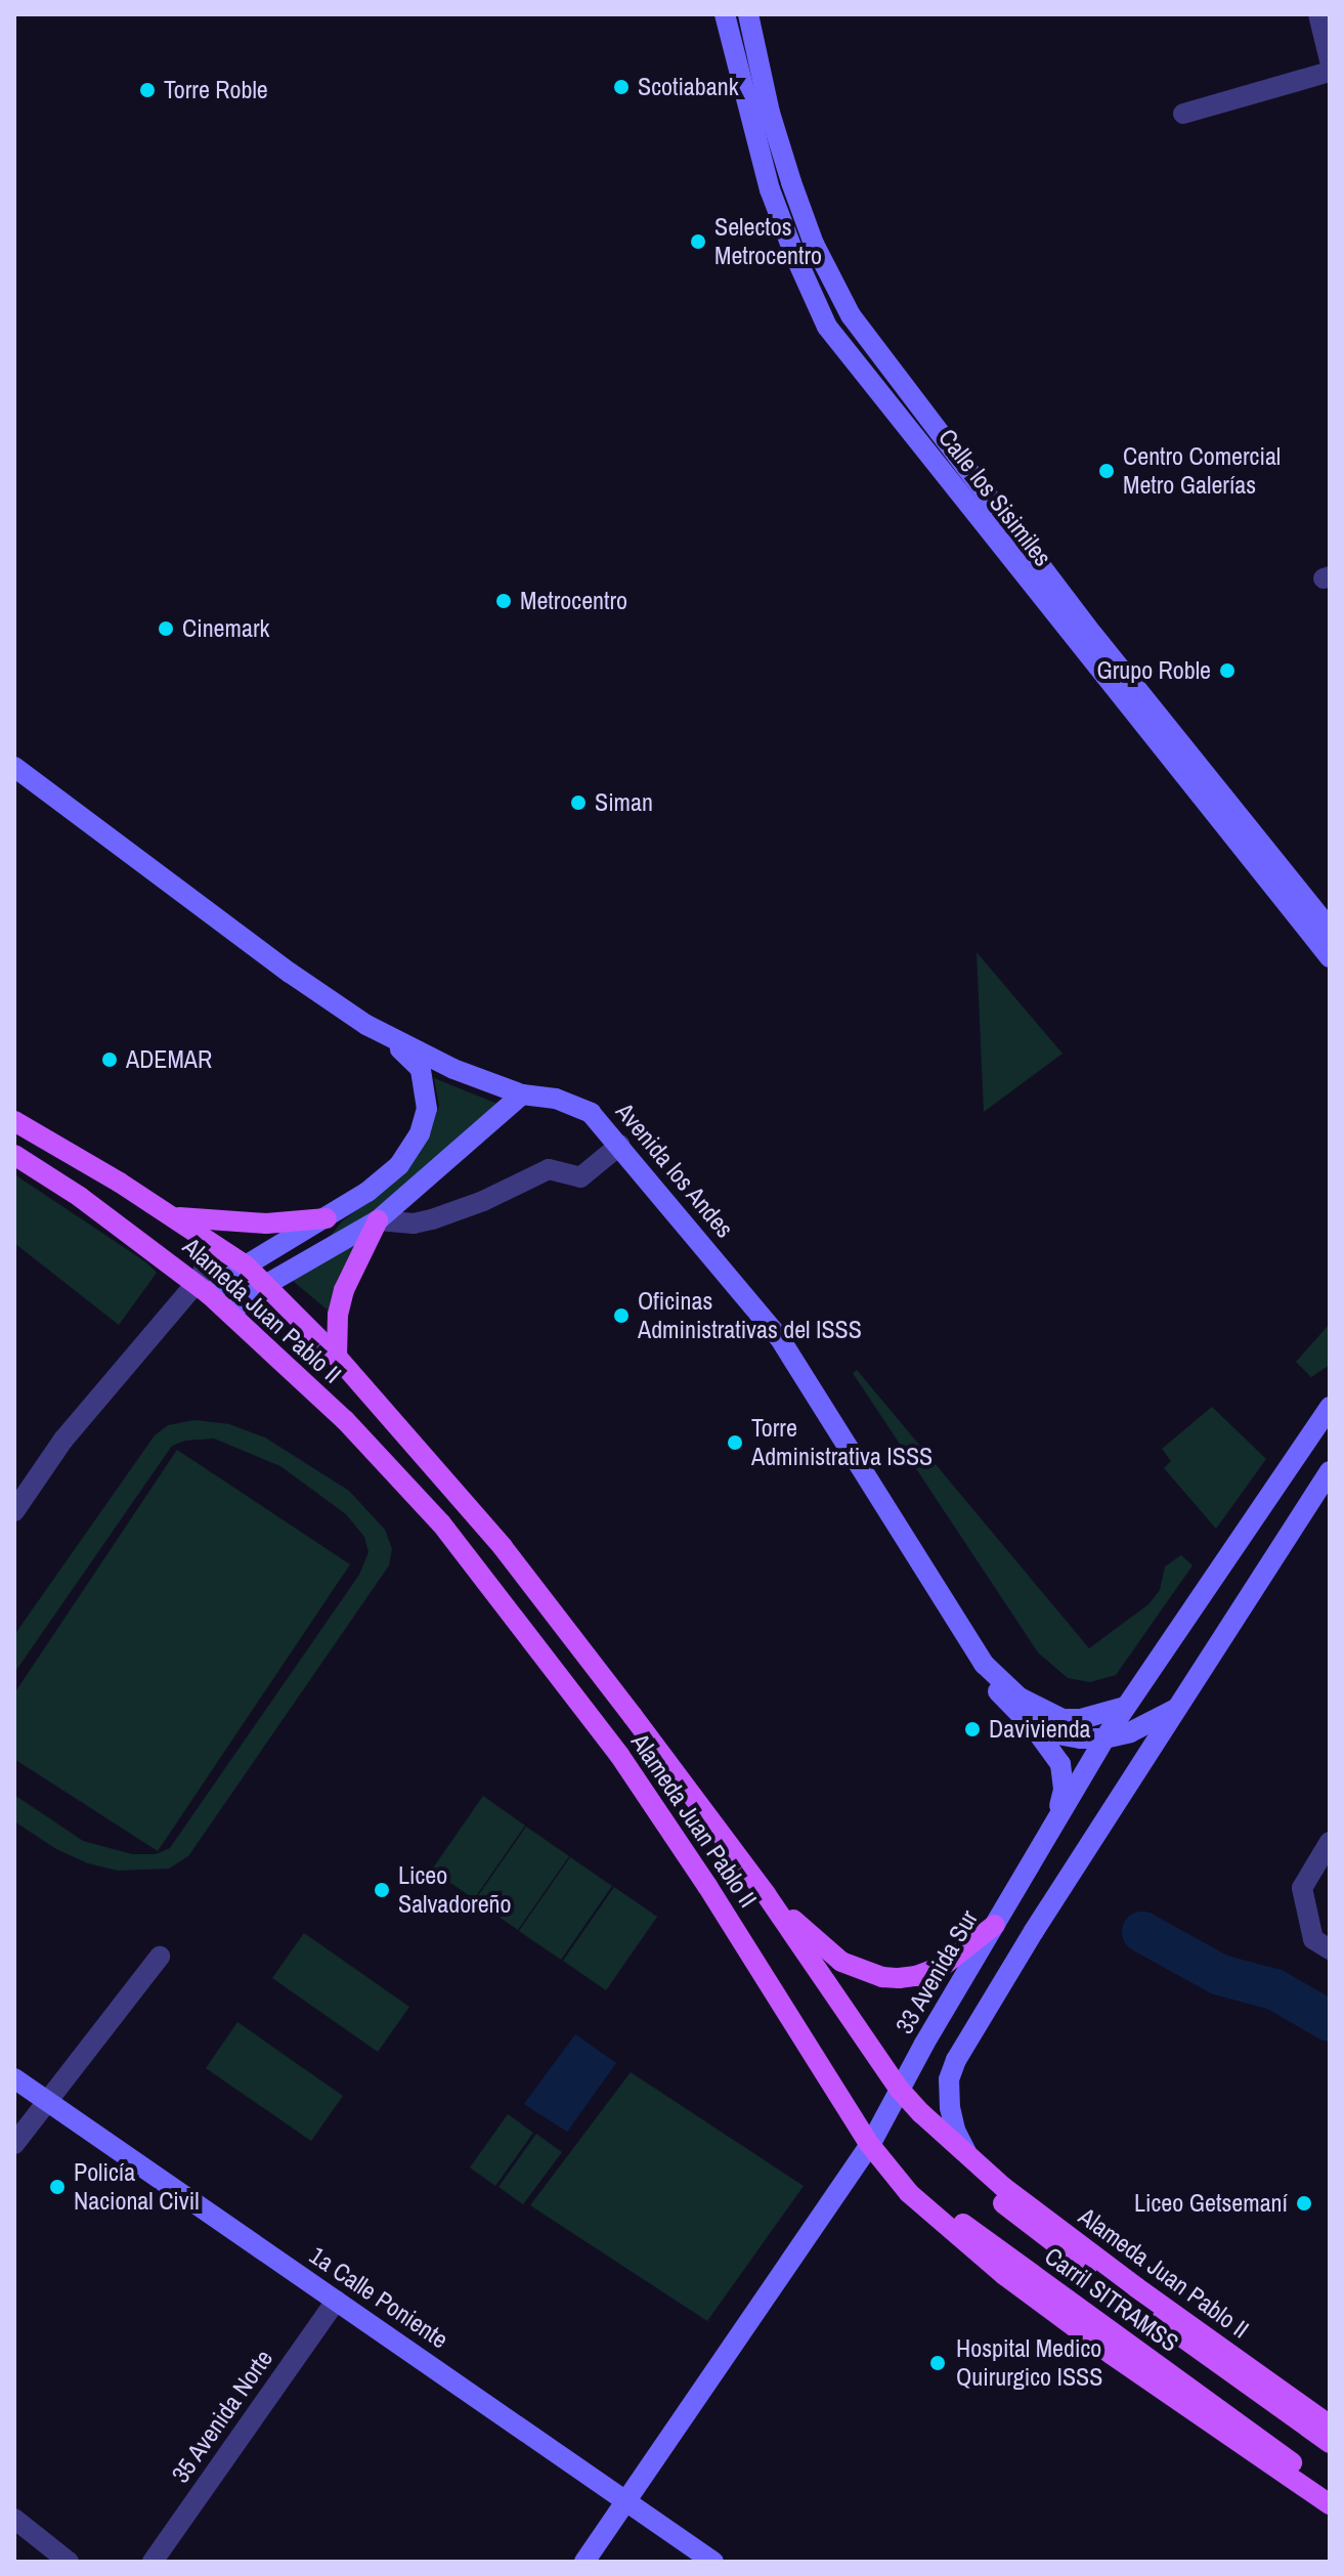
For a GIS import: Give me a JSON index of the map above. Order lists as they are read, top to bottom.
{
  "streets": {
    "main road": ["Alameda Juan Pablo II", "Carril SITRAMSS"],
    "street": [
      "Calle los Sisimiles",
      "Avenida los Andes",
      "33 Avenida Sur",
      "1a Calle Poniente",
      "35 Avenida Norte"
    ]
  },
  "crossings": [
    ["Avenida los Andes", "33 Avenida Sur"],
    ["Alameda Juan Pablo II", "33 Avenida Sur"],
    ["Alameda Juan Pablo II", "Carril SITRAMSS"],
    ["33 Avenida Sur", "1a Calle Poniente"],
    ["33 Avenida Sur", "Carril SITRAMSS"],
    ["1a Calle Poniente", "35 Avenida Norte"]
  ],
  "places": [
    "Scotiabank",
    "Torre Roble",
    "Selectos Metrocentro",
    "Centro Comercial Metro Galerías",
    "Metrocentro",
    "Cinemark",
    "Grupo Roble",
    "Siman",
    "ADEMAR",
    "Oficinas Administrativas del ISSS",
    "Torre Administrativa ISSS",
    "Davivienda",
    "Liceo Salvadoreño",
    "Policía Nacional Civil",
    "Liceo Getsemaní",
    "Hospital Medico Quirurgico ISSS"
  ]
}
